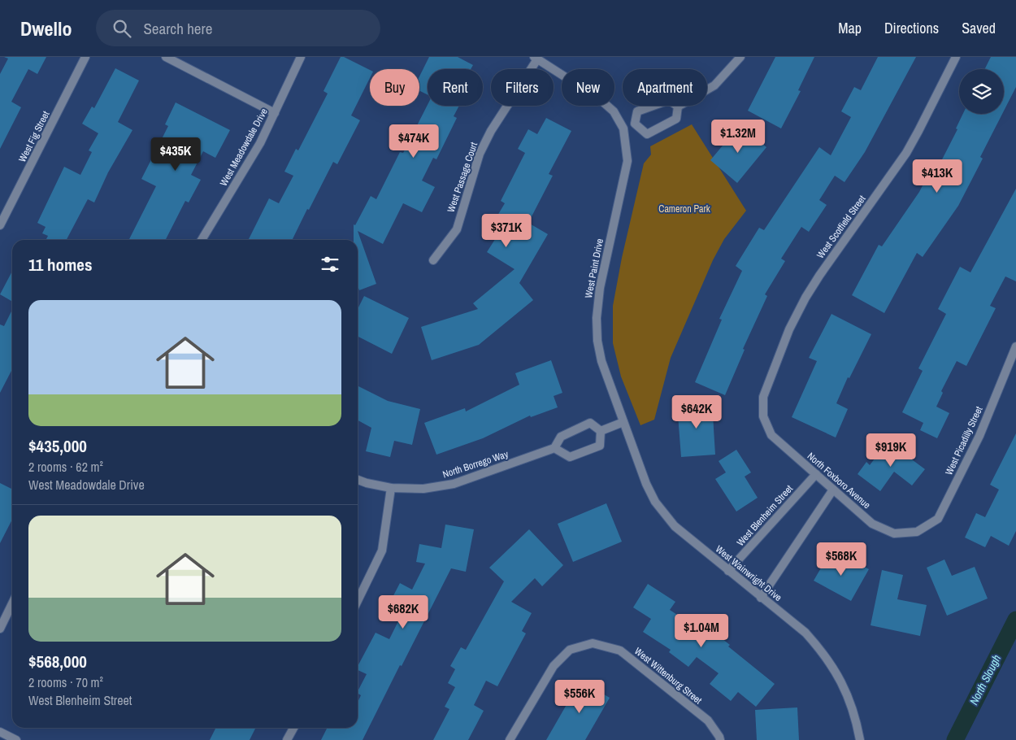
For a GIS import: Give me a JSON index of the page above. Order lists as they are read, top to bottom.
{
  "streets": {
    "street": [
      "West Fig Street",
      "West Meadowdale Drive",
      "West Passage Court",
      "West Scotfield Street",
      "West Paint Drive",
      "West Picadilly Street",
      "North Borrego Way",
      "North Foxboro Avenue",
      "West Blenheim Street",
      "West Wainwright Drive",
      "West Wittenburg Street"
    ]
  },
  "crossings": [
    ["West Scotfield Street", "North Foxboro Avenue"],
    ["West Paint Drive", "West Wainwright Drive"],
    ["West Picadilly Street", "North Foxboro Avenue"],
    ["North Foxboro Avenue", "West Blenheim Street"],
    ["West Blenheim Street", "West Wainwright Drive"]
  ],
  "water": ["North Slough"],
  "parks": ["Cameron Park"],
  "page": {
    "header": "Dwello",
    "search": "Search here",
    "nav": ["Map", "Directions", "Saved"],
    "chip": [
      "Buy",
      "Rent",
      "Filters",
      "New",
      "Apartment"
    ],
    "price": [
      "$1.32M",
      "$474K",
      "$435K",
      "$413K",
      "$371K",
      "$642K",
      "$919K",
      "$568K",
      "$682K",
      "$1.04M",
      "$556K"
    ],
    "heading": "11 homes",
    "list": [
      {
        "name": "$435,000",
        "note": "2 rooms · 62 m² · West Meadowdale Drive"
      },
      {
        "name": "$568,000",
        "note": "2 rooms · 70 m² · West Blenheim Street"
      }
    ]
  }
}
